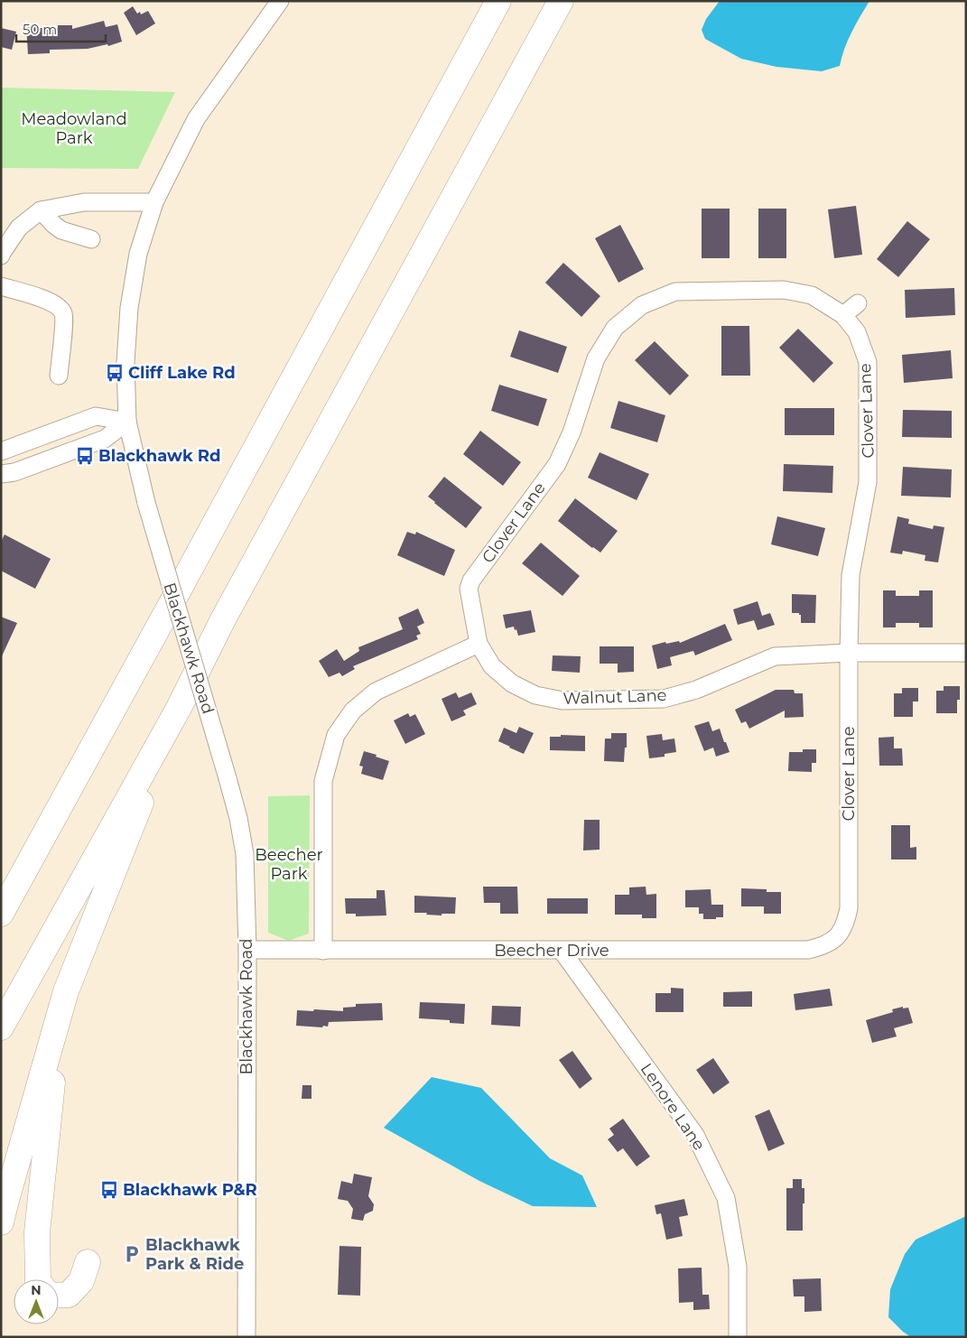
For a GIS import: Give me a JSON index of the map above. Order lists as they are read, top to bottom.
{
  "streets": {
    "street": [
      "Clover Lane",
      "Blackhawk Road",
      "Walnut Lane",
      "Beecher Drive",
      "Lenore Lane"
    ]
  },
  "crossings": [
    ["Clover Lane", "Walnut Lane"],
    ["Clover Lane", "Beecher Drive"],
    ["Blackhawk Road", "Beecher Drive"],
    ["Beecher Drive", "Lenore Lane"]
  ],
  "parks": ["Meadowland Park", "Beecher Park"],
  "places": {
    "bus stop": ["Cliff Lake Rd", "Blackhawk Rd", "Blackhawk P&R"],
    "parking": ["Blackhawk Park & Ride"]
  },
  "scale_bar": "50 m",
  "north": "top"
}
